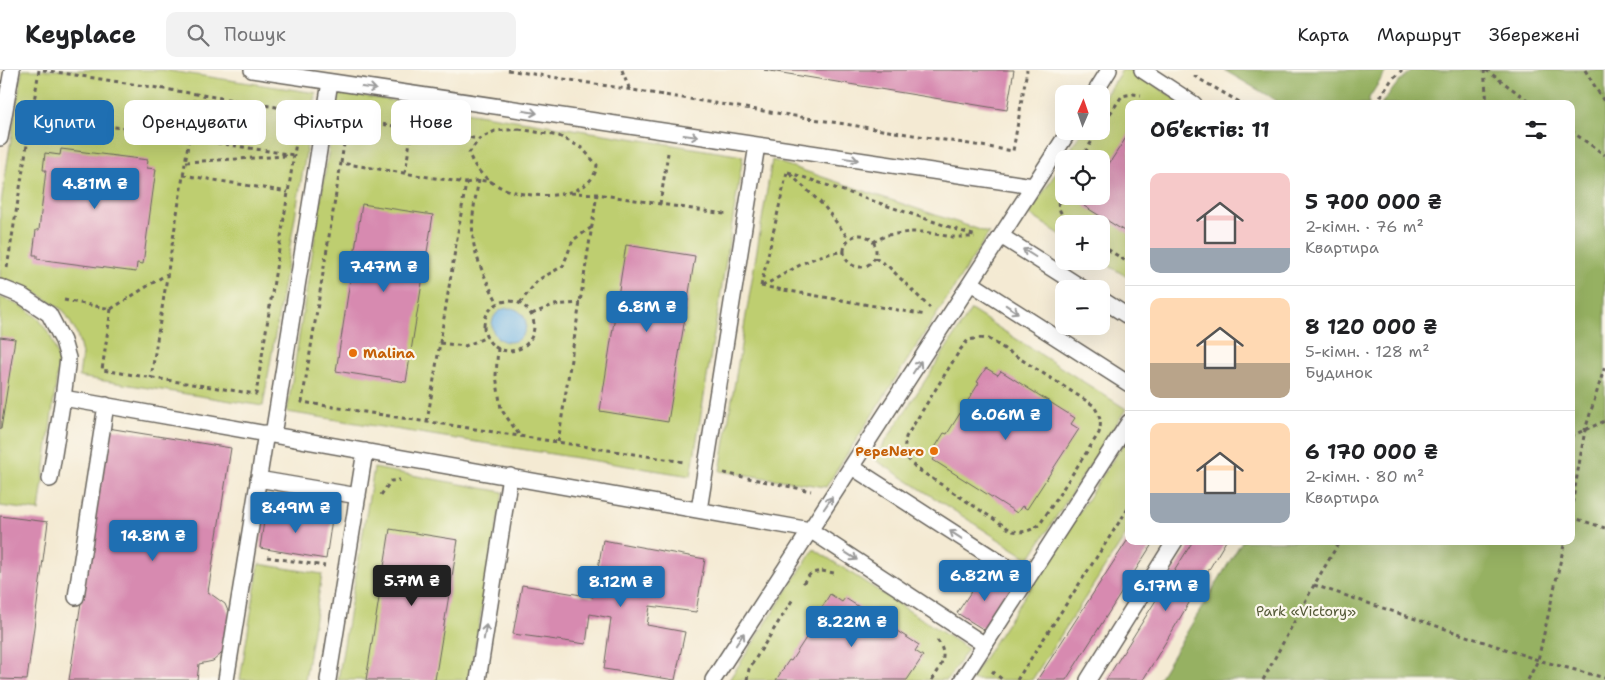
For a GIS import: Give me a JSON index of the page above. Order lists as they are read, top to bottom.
{
  "parks": ["Park «Victory»"],
  "places": ["Malina", "PepeNero"],
  "north": "top",
  "page": {
    "header": "Keyplace",
    "search": "Пошук",
    "nav": ["Карта", "Маршрут", "Збережені"],
    "map_buttons": ["+", "−"],
    "chip": [
      "Купити",
      "Орендувати",
      "Фільтри",
      "Нове"
    ],
    "heading": "Об’єктів: 11",
    "list": [
      {
        "name": "5 700 000 ₴",
        "note": "2-кімн. · 76 m² · Квартира"
      },
      {
        "name": "8 120 000 ₴",
        "note": "5-кімн. · 128 m² · Будинок"
      },
      {
        "name": "6 170 000 ₴",
        "note": "2-кімн. · 80 m² · Квартира"
      }
    ],
    "price": [
      "4.81M ₴",
      "7.47M ₴",
      "6.8M ₴",
      "6.06M ₴",
      "8.49M ₴",
      "14.8M ₴",
      "6.82M ₴",
      "5.7M ₴",
      "8.12M ₴",
      "6.17M ₴",
      "8.22M ₴"
    ]
  }
}
